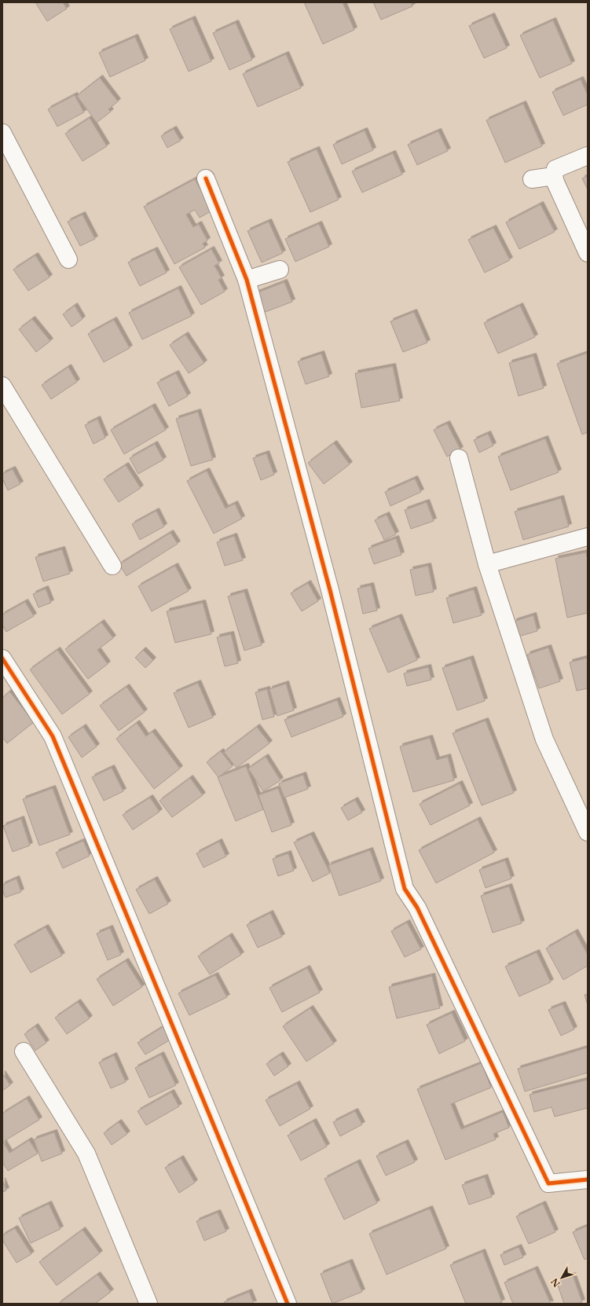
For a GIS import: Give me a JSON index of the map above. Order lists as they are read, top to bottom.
{
  "north": "bottom left"
}
